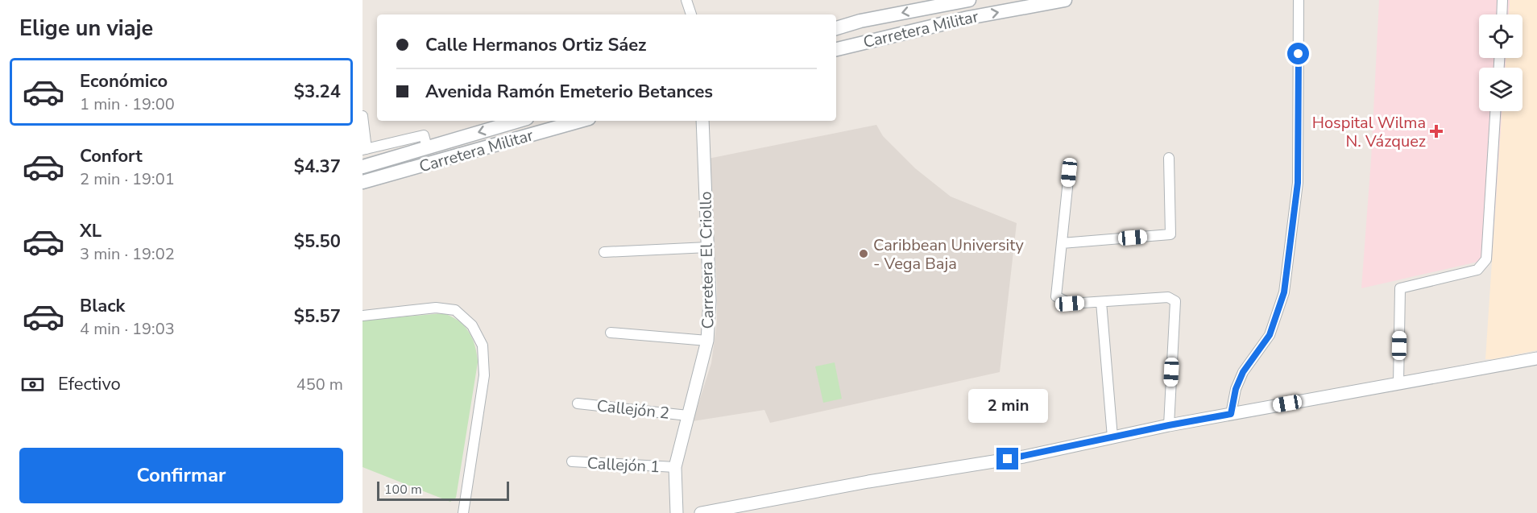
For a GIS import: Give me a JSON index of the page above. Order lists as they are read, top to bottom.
{
  "streets": {
    "main road": ["Carretera Militar"],
    "street": ["Carretera El Criollo", "Callejón 2", "Callejón 1"]
  },
  "crossings": [
    ["Carretera El Criollo", "Callejón 2"],
    ["Carretera El Criollo", "Callejón 1"]
  ],
  "places": {
    "health": ["Hospital Wilma N. Vázquez"],
    "other": ["Caribbean University - Vega Baja"]
  },
  "scale_bar": "100 m",
  "page": {
    "heading": "Elige un viaje",
    "banner": ["Calle Hermanos Ortiz Sáez", "Avenida Ramón Emeterio Betances"],
    "list": [
      {
        "name": "Económico",
        "note": "1 min · 19:00",
        "value": "$3.24"
      },
      {
        "name": "Confort",
        "note": "2 min · 19:01",
        "value": "$4.37"
      },
      {
        "name": "XL",
        "note": "3 min · 19:02",
        "value": "$5.50"
      },
      {
        "name": "Black",
        "note": "4 min · 19:03",
        "value": "$5.57"
      }
    ],
    "pay": ["Efectivo", "450 m"],
    "bubble": "2 min",
    "buttons": "Confirmar",
    "scale": "100 m"
  }
}
